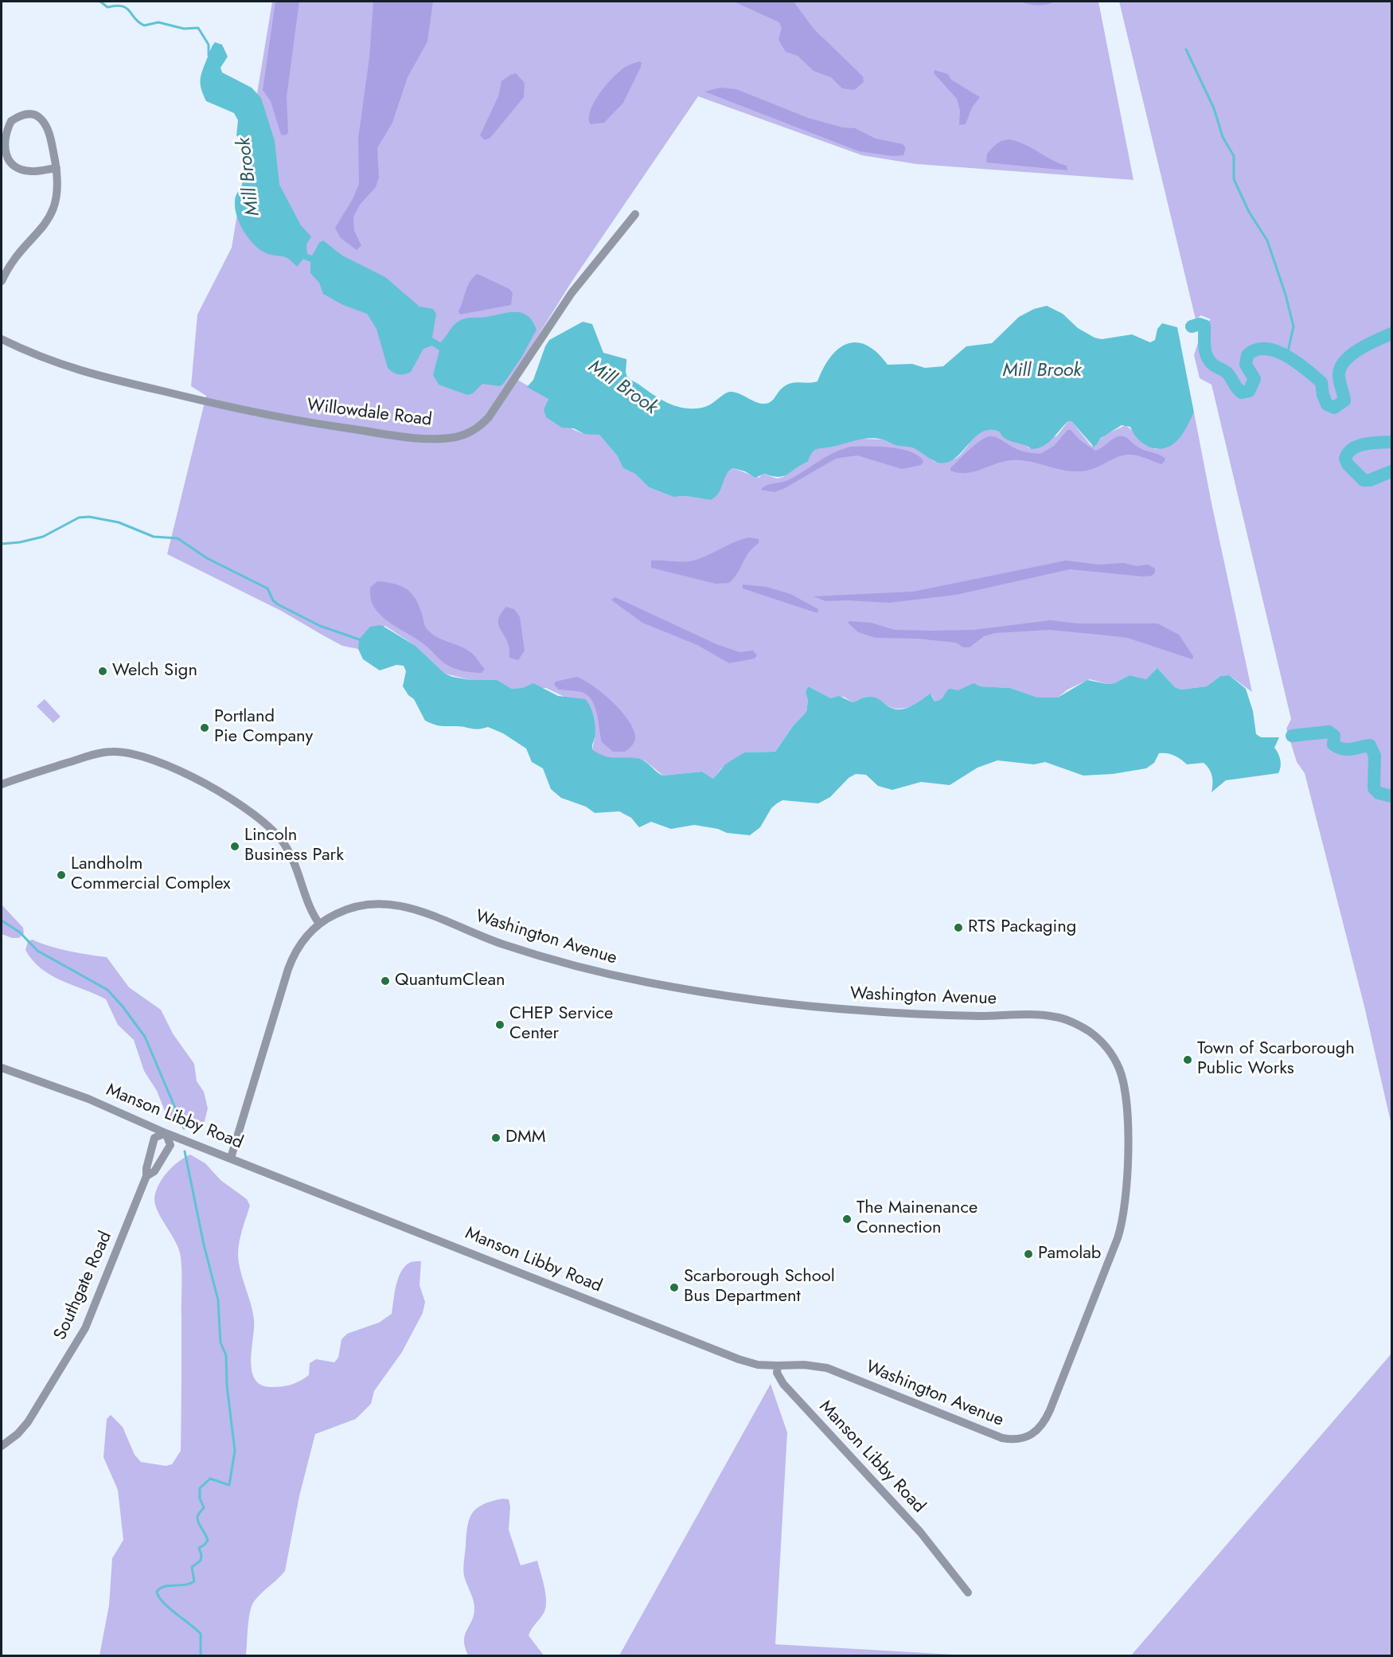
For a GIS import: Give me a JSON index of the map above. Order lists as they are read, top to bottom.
{
  "streets": {
    "street": [
      "Willowdale Road",
      "Washington Avenue",
      "Manson Libby Road",
      "Southgate Road"
    ]
  },
  "crossings": [
    ["Washington Avenue", "Manson Libby Road"],
    ["Manson Libby Road", "Southgate Road"]
  ],
  "water": ["Mill Brook"],
  "places": [
    "Welch Sign",
    "Portland Pie Company",
    "Lincoln Business Park",
    "Landholm Commercial Complex",
    "RTS Packaging",
    "QuantumClean",
    "CHEP Service Center",
    "Town of Scarborough Public Works",
    "DMM",
    "The Mainenance Connection",
    "Pamolab",
    "Scarborough School Bus Department"
  ]
}
